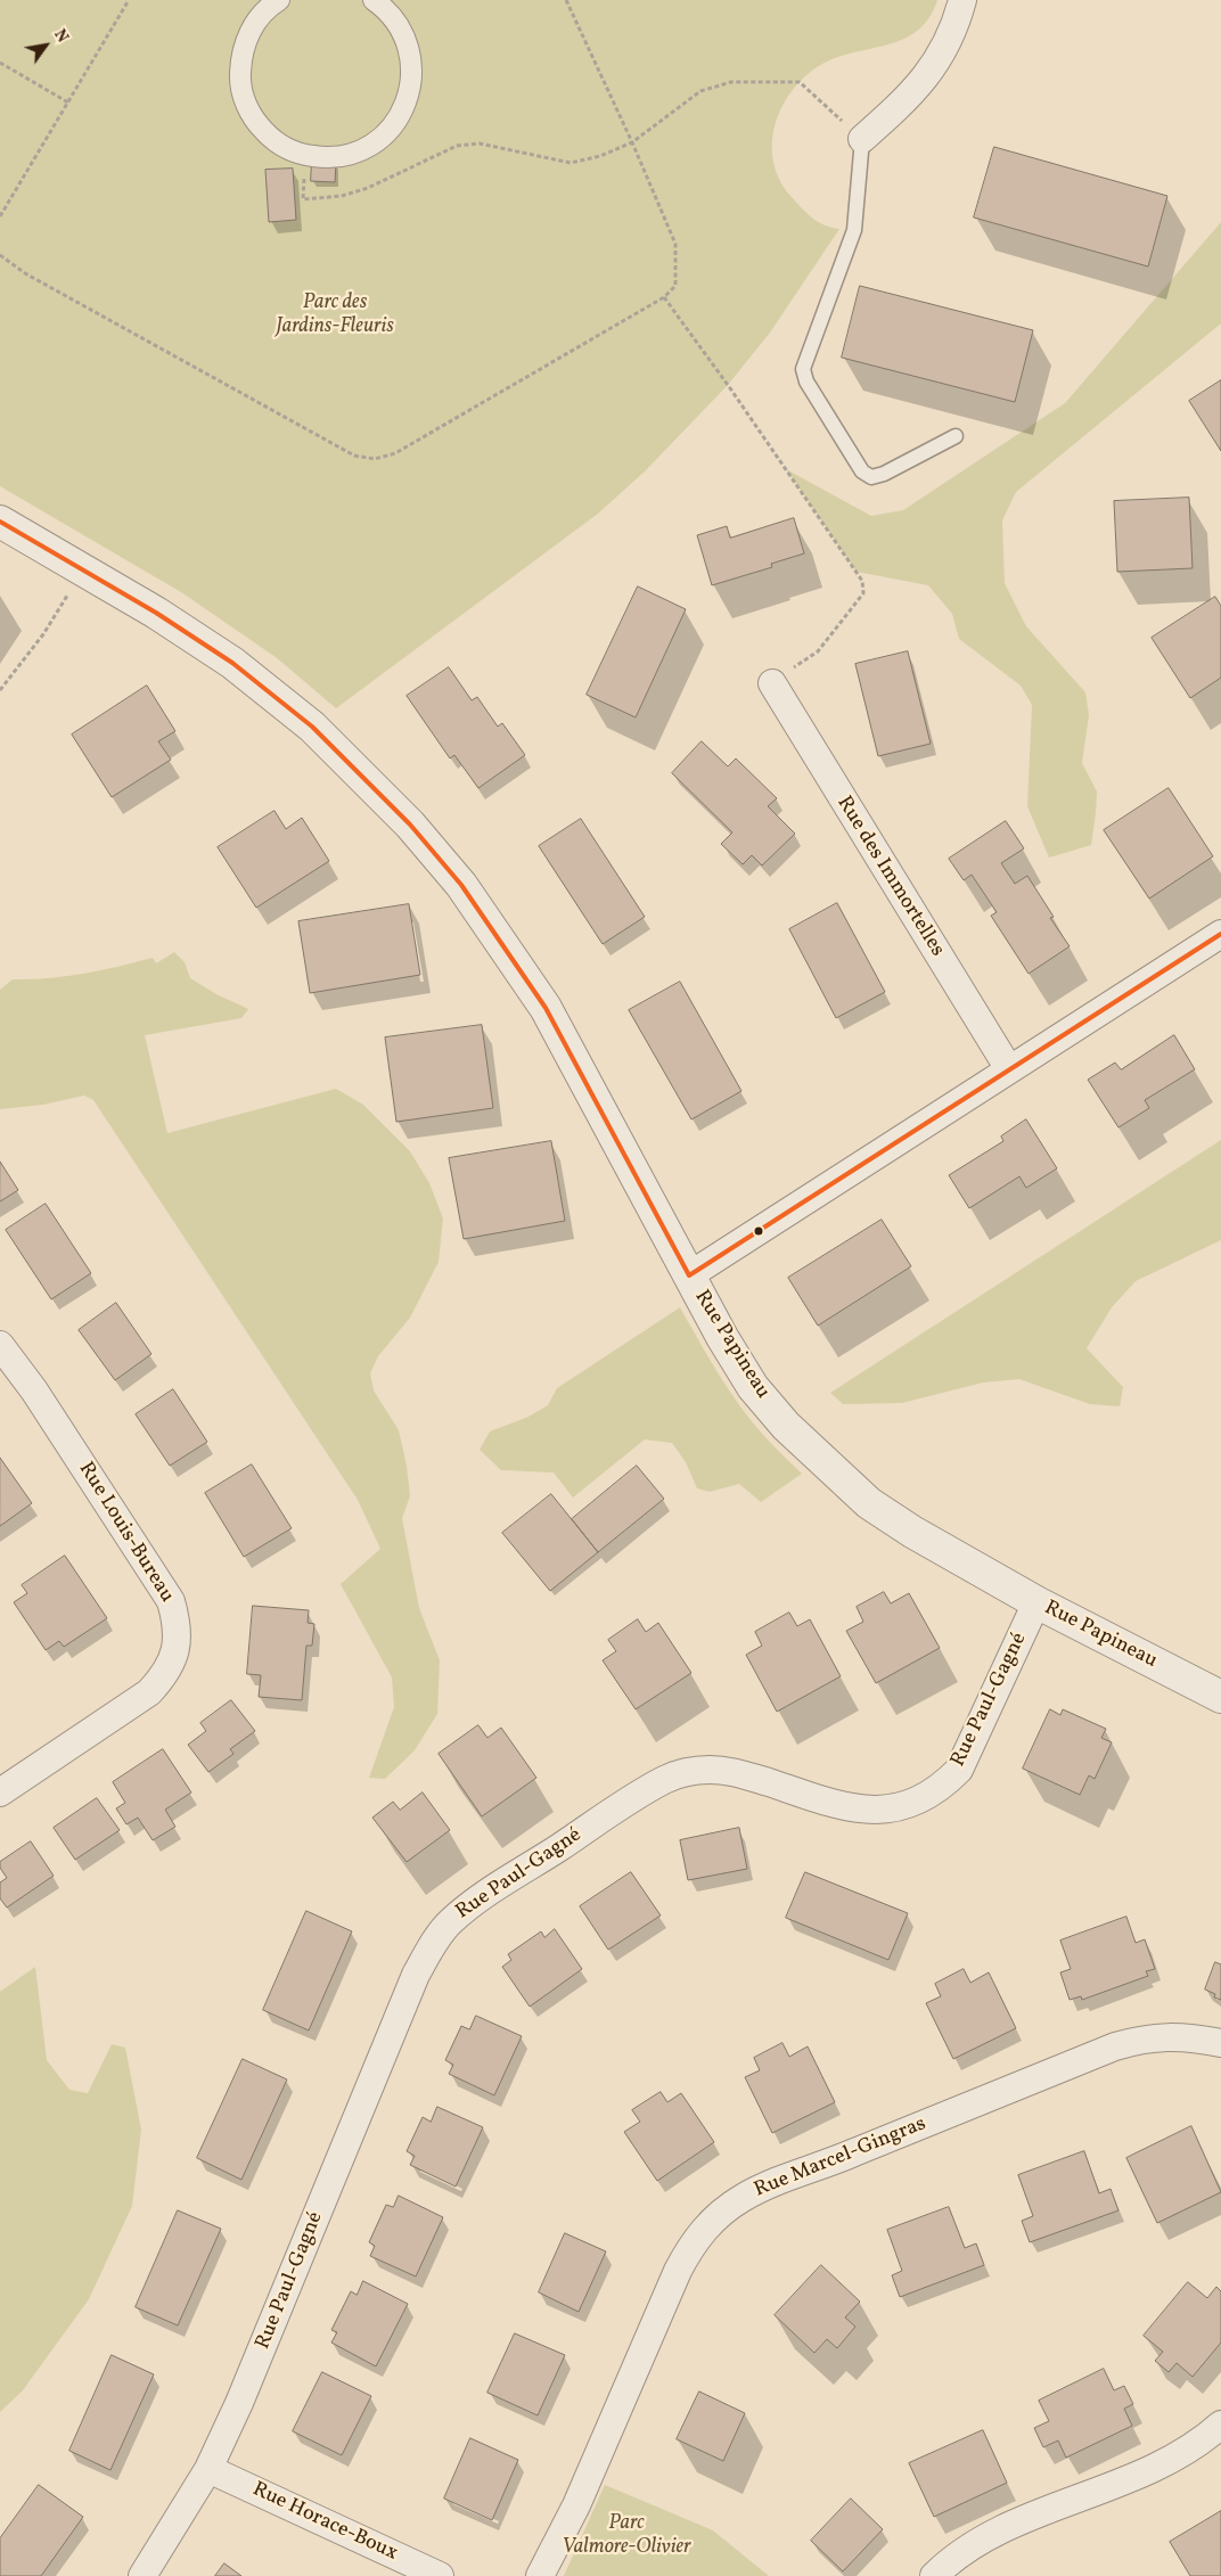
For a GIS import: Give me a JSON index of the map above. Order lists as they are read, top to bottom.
{
  "streets": {
    "street": [
      "Rue des Immortelles",
      "Rue Papineau",
      "Rue Louis-Bureau",
      "Rue Paul-Gagné",
      "Rue Marcel-Gingras",
      "Rue Horace-Boux"
    ]
  },
  "crossings": [
    ["Rue Papineau", "Rue Paul-Gagné"],
    ["Rue Paul-Gagné", "Rue Horace-Boux"]
  ],
  "parks": ["Parc des Jardins-Fleuris", "Parc Valmore-Olivier"],
  "north": "top right"
}
